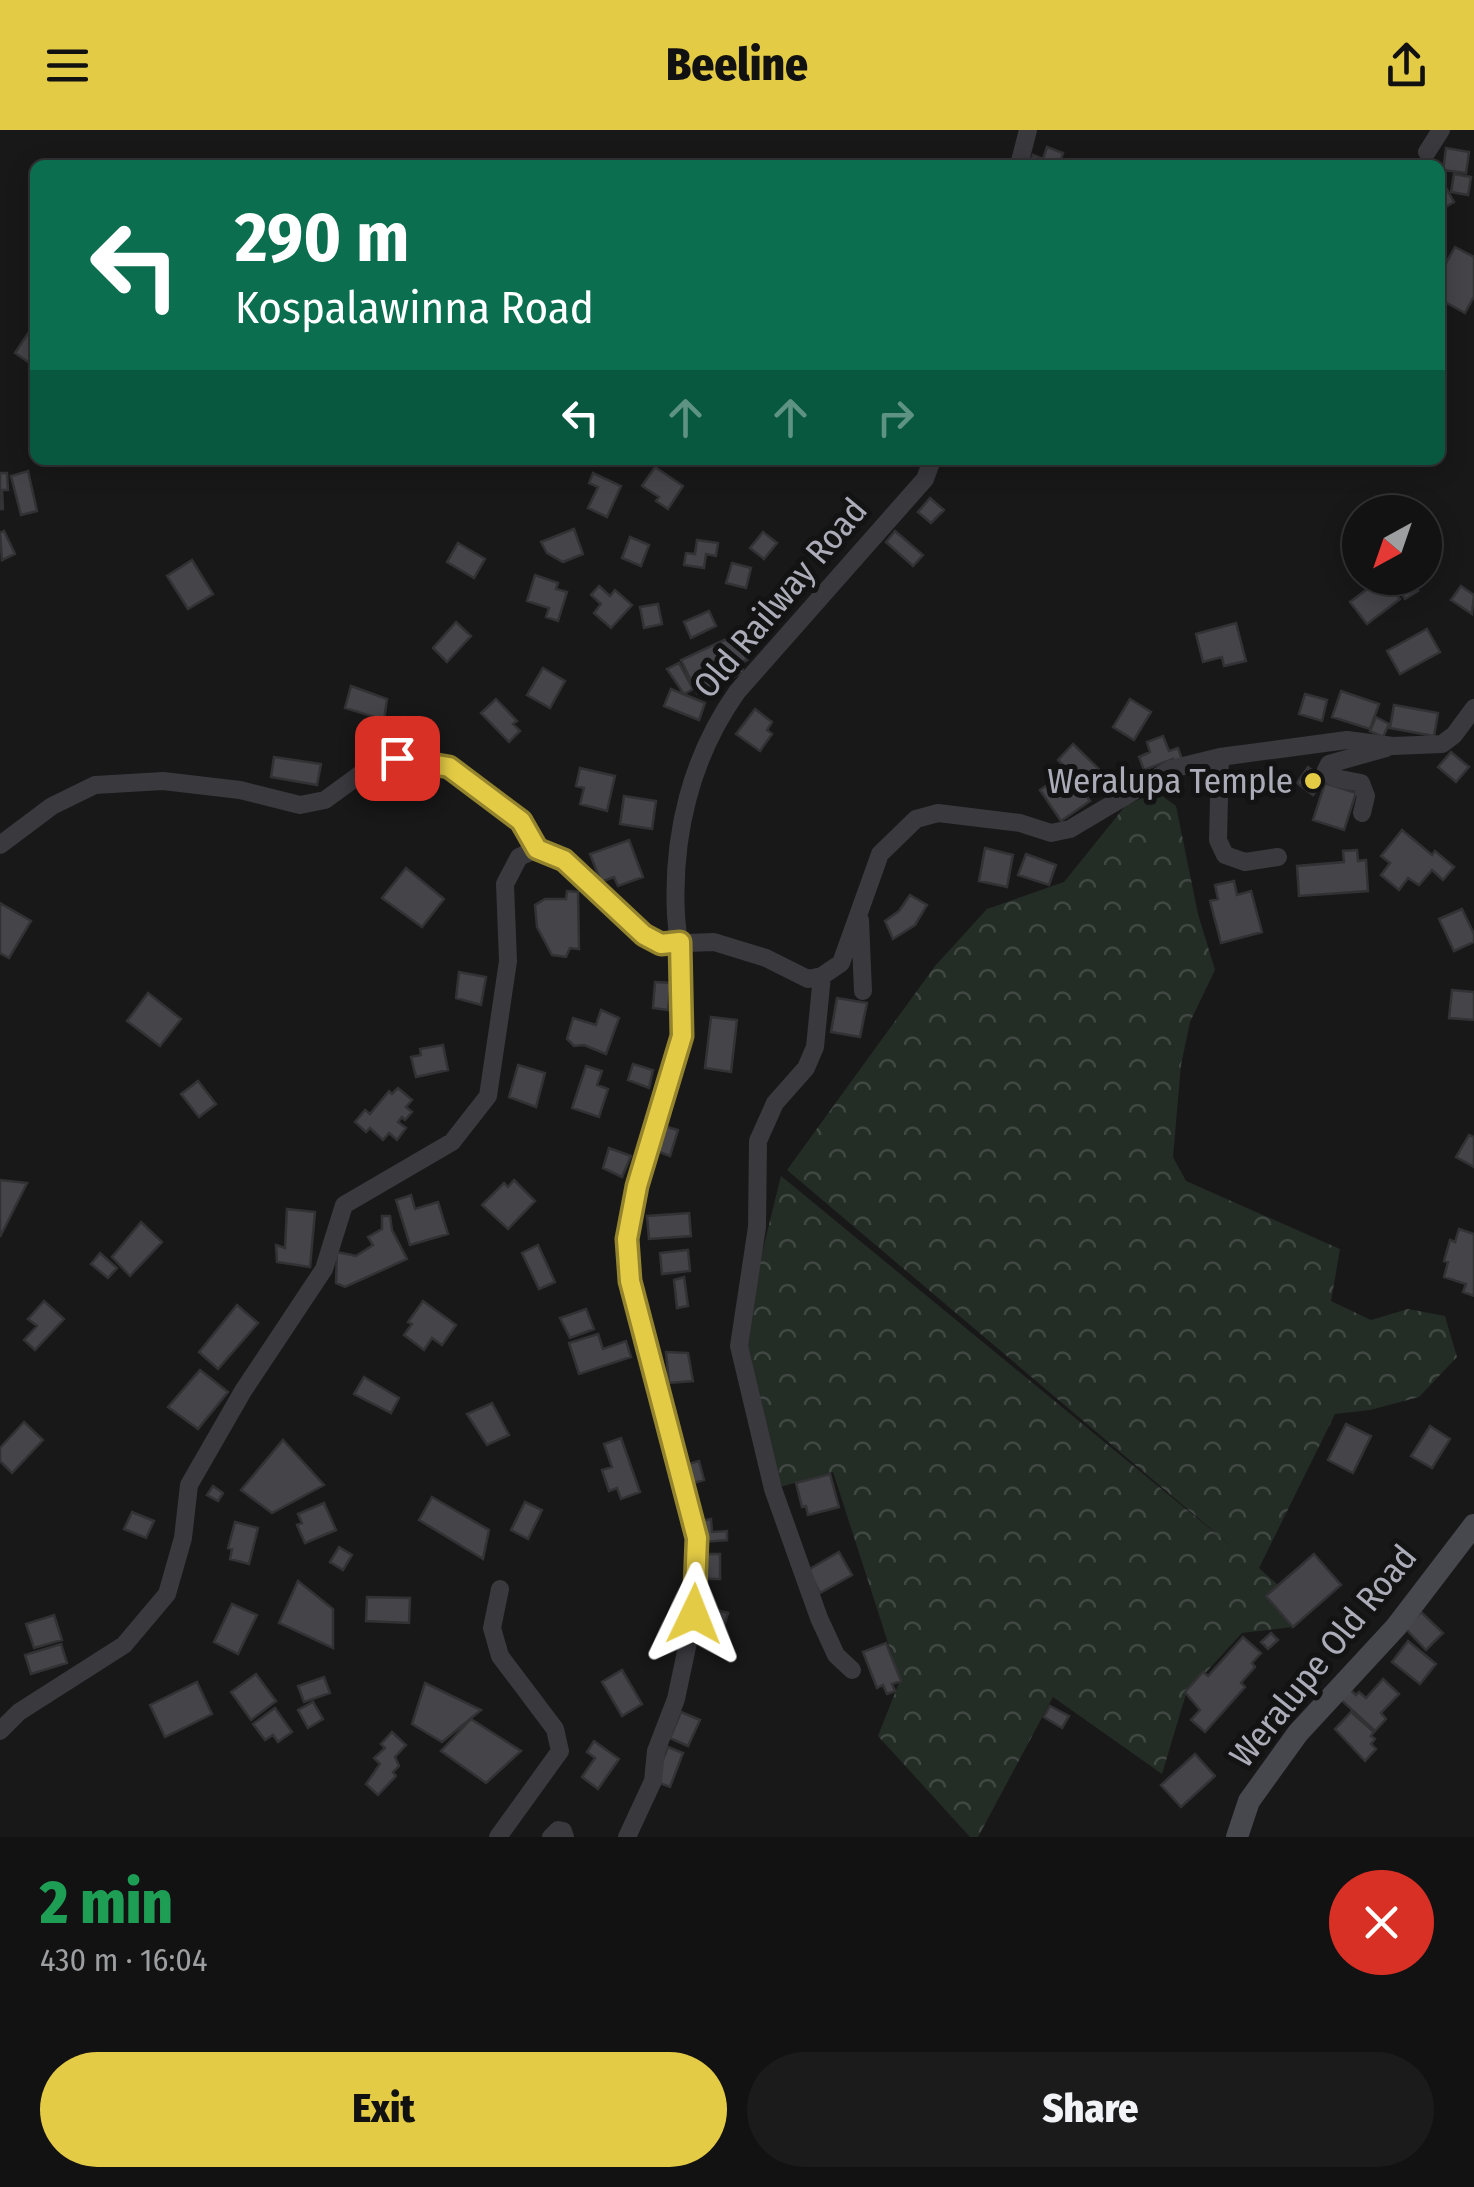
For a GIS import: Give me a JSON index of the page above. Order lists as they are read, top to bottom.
{
  "streets": {
    "street": ["Old Railway Road", "Weralupe Old Road"]
  },
  "places": ["Weralupa Temple"],
  "north": "bottom left",
  "page": {
    "header": "Beeline",
    "turn": ["290 m", "Kospalawinna Road"],
    "heading": ["2 min", "430 m · 16:04"],
    "buttons": ["Exit", "Share"]
  }
}
